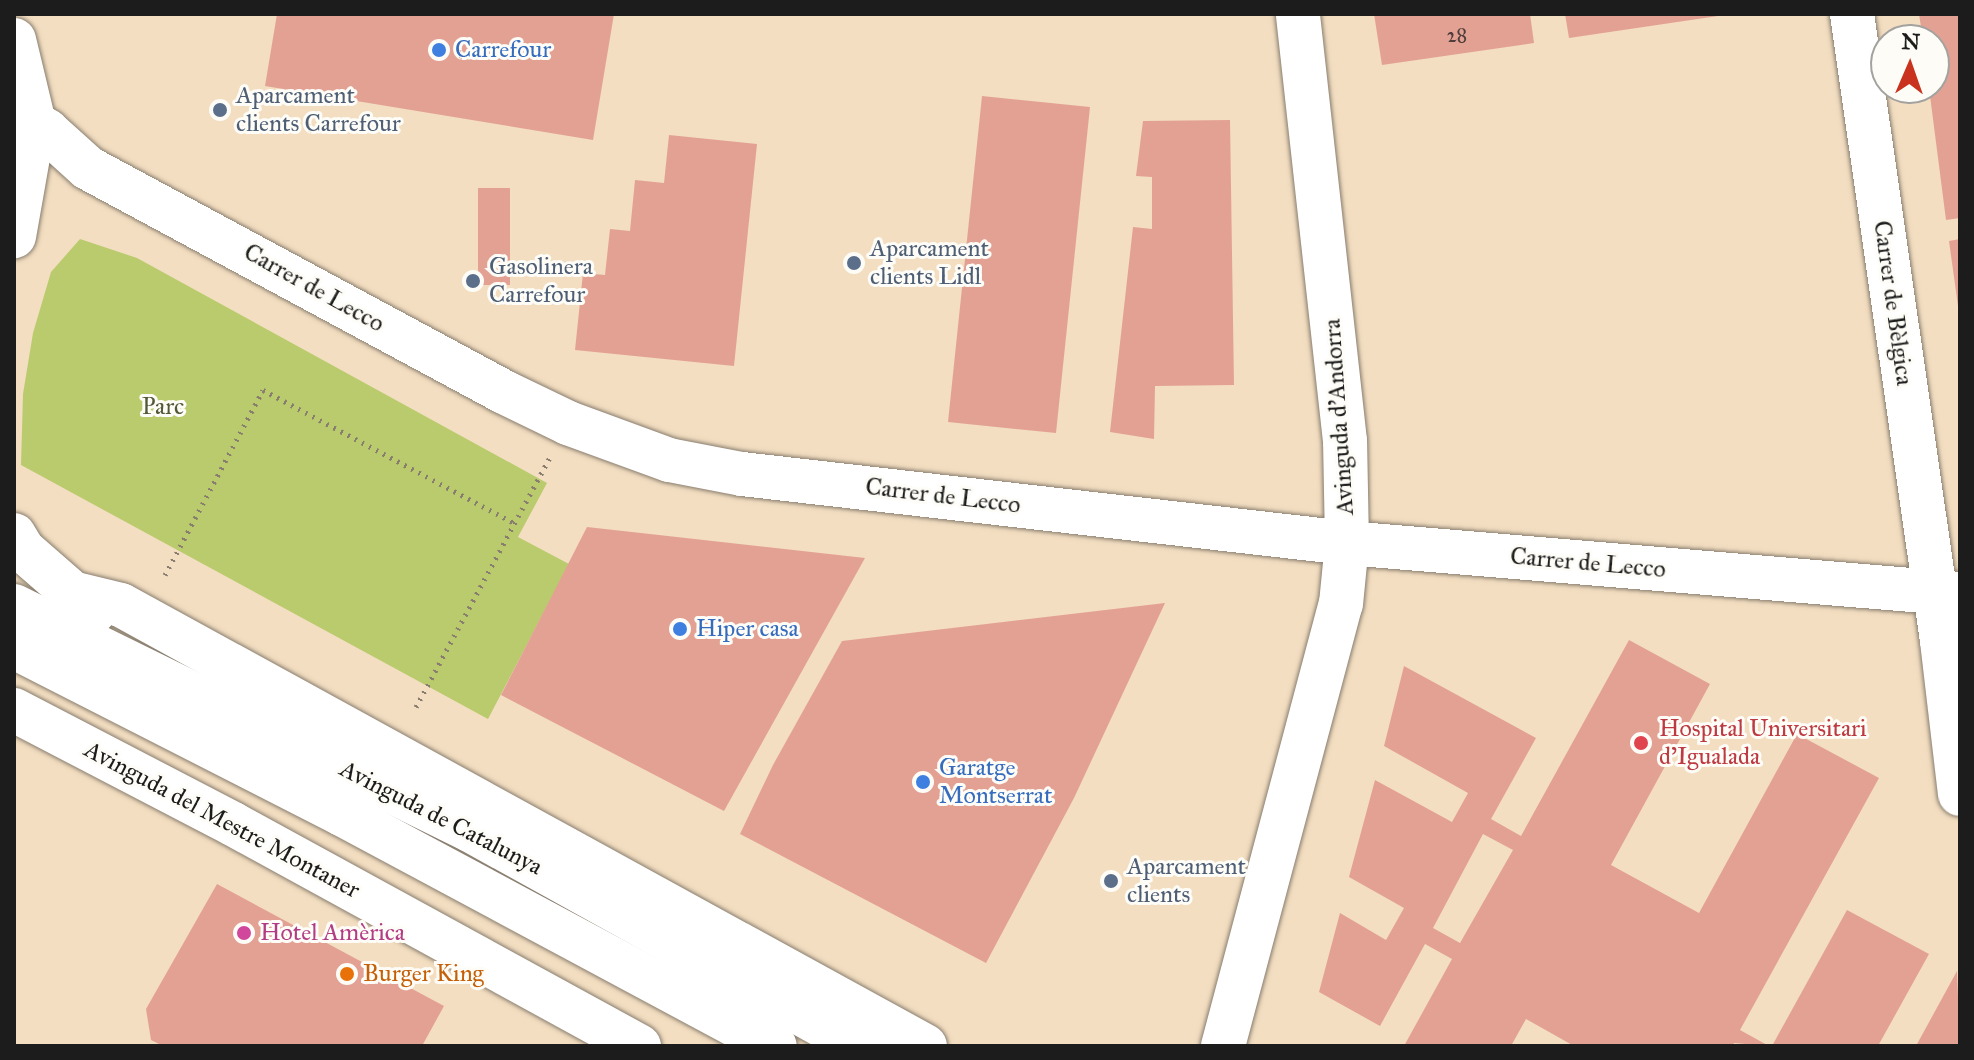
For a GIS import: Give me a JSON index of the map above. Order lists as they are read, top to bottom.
{
  "streets": {
    "street": [
      "Carrer de Lecco",
      "Carrer de Bèlgica",
      "Avinguda d'Andorra",
      "Avinguda de Catalunya",
      "Avinguda del Mestre Montaner"
    ]
  },
  "crossings": [
    ["Carrer de Lecco", "Carrer de Bèlgica"],
    ["Carrer de Lecco", "Avinguda d'Andorra"]
  ],
  "parks": ["Parc"],
  "places": [
    "Carrefour",
    "Aparcament clients Carrefour",
    "Aparcament clients Lidl",
    "Gasolinera Carrefour",
    "Hiper casa",
    "Hospital Universitari d'Igualada",
    "Garatge Montserrat",
    "Aparcament clients",
    "Hotel Amèrica",
    "Burger King"
  ],
  "house_numbers": ["28"],
  "north": "top"
}
